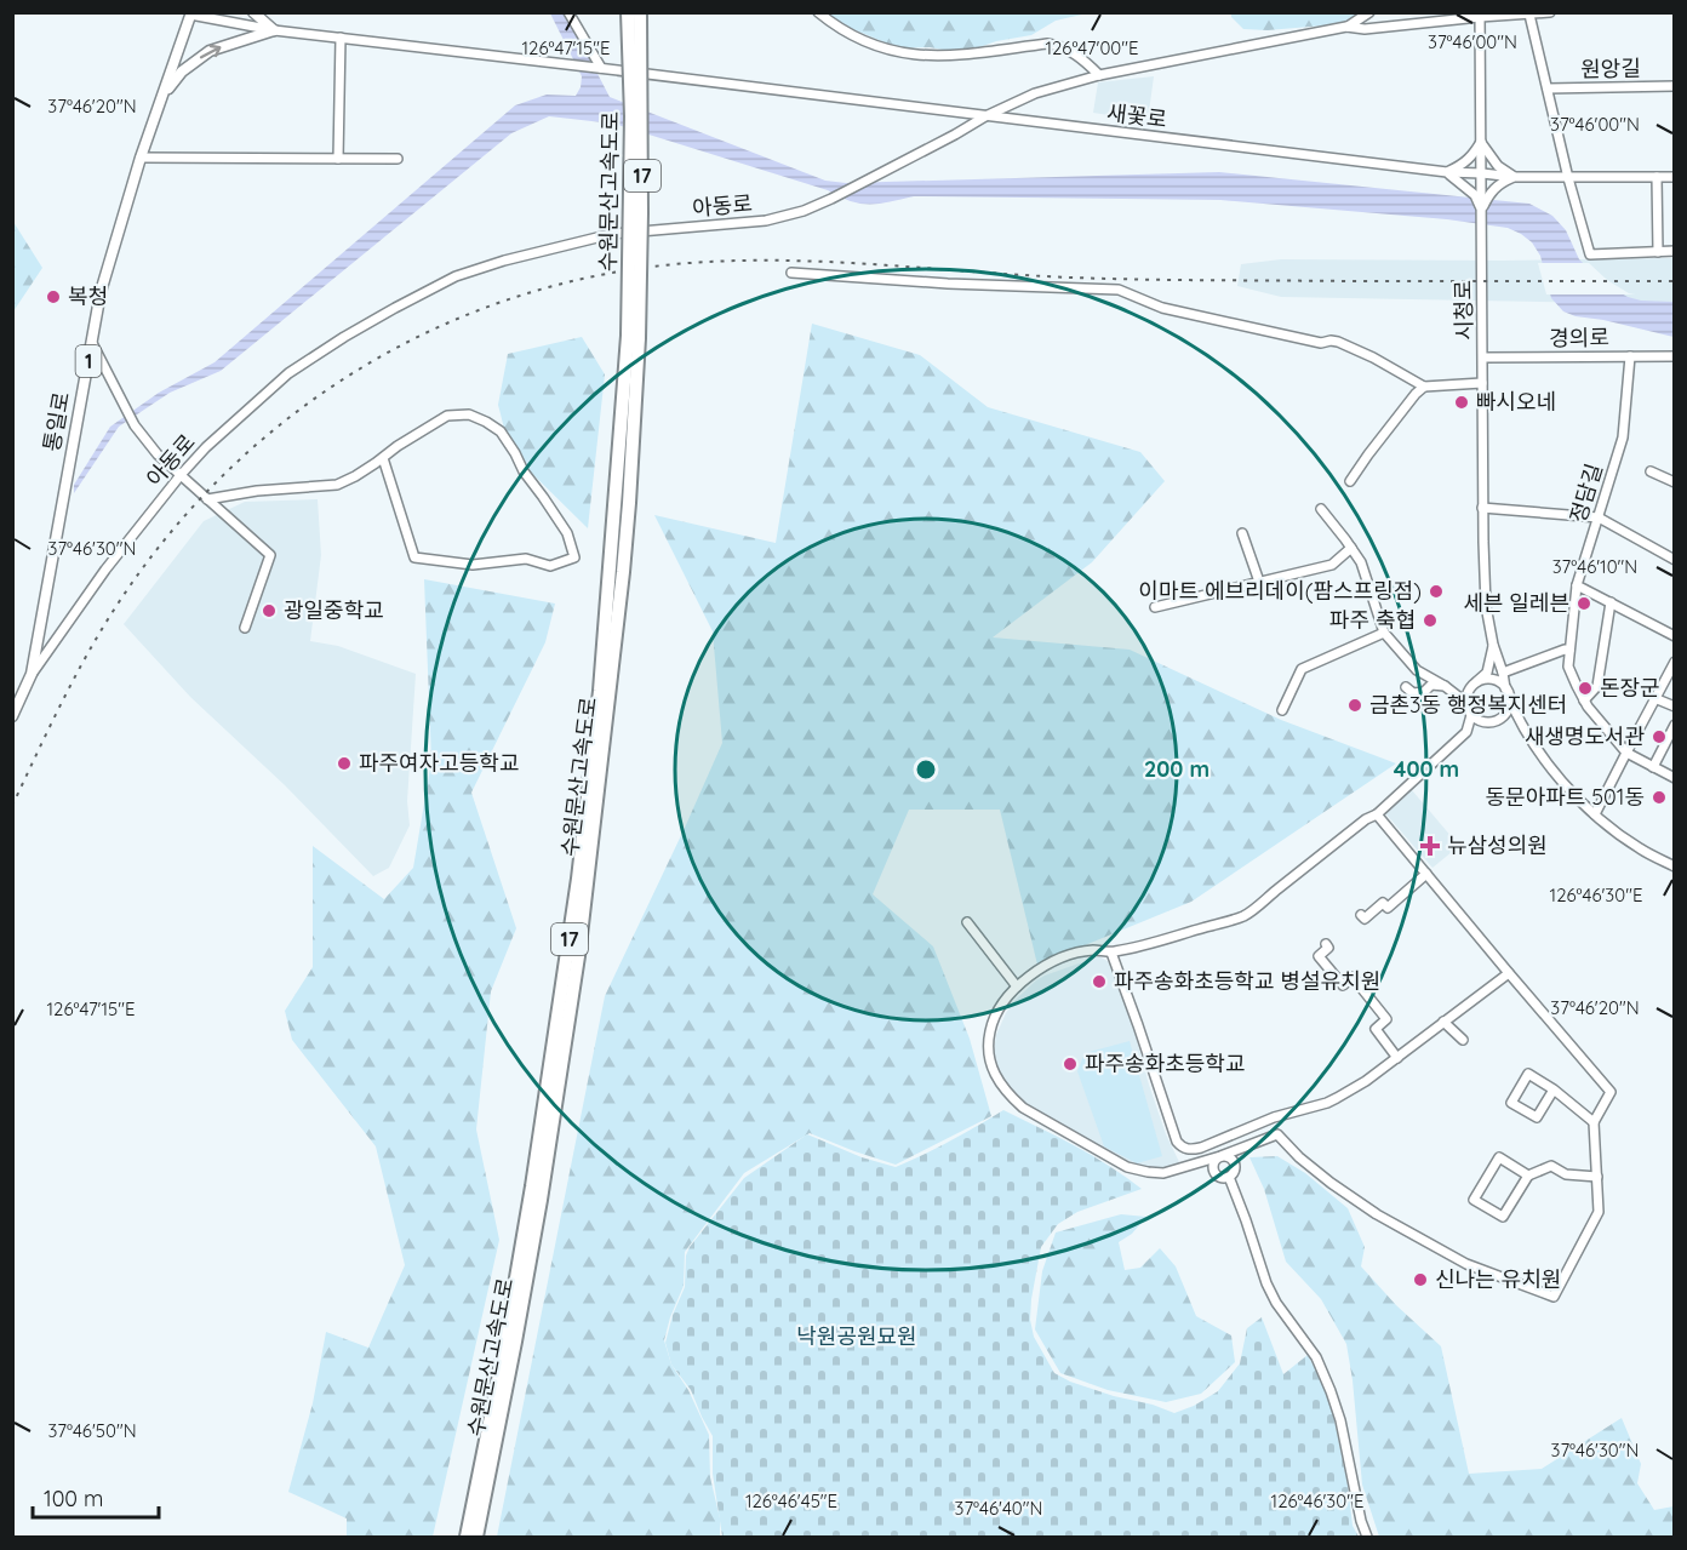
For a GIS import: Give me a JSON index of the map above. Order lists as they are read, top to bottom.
{
  "streets": {
    "highway": ["17", "수원문산고속도로"],
    "main road": ["1", "통일로"],
    "street": [
      "원앙길",
      "새꽃로",
      "아동로",
      "시청로",
      "경의로",
      "정담길"
    ]
  },
  "crossings": [
    ["새꽃로", "아동로"],
    ["새꽃로", "시청로"],
    ["아동로", "시청로"],
    ["아동로", "통일로"],
    ["시청로", "경의로"],
    ["경의로", "정담길"]
  ],
  "parks": ["낙원공원묘원"],
  "places": {
    "other": [
      "복청",
      "빠시오네",
      "이마트 에브리데이(팜스프링점)",
      "세븐 일레븐",
      "광일중학교",
      "파주 축협",
      "돈장군",
      "금촌3동 행정복지센터",
      "새생명도서관",
      "파주여자고등학교",
      "동문아파트 501동",
      "파주송화초등학교 병설유치원",
      "파주송화초등학교",
      "신나는 유치원"
    ],
    "health": ["뉴삼성의원"]
  },
  "scale_bar": "100 m",
  "coordinates": [
    "37°46'00\"N",
    "126°47'15\"E",
    "126°47'00\"E",
    "37°46'20\"N",
    "37°46'30\"N",
    "37°46'10\"N",
    "126°46'30\"E",
    "37°46'50\"N",
    "126°46'45\"E",
    "37°46'40\"N"
  ],
  "rings": ["200 m", "400 m"]
}
